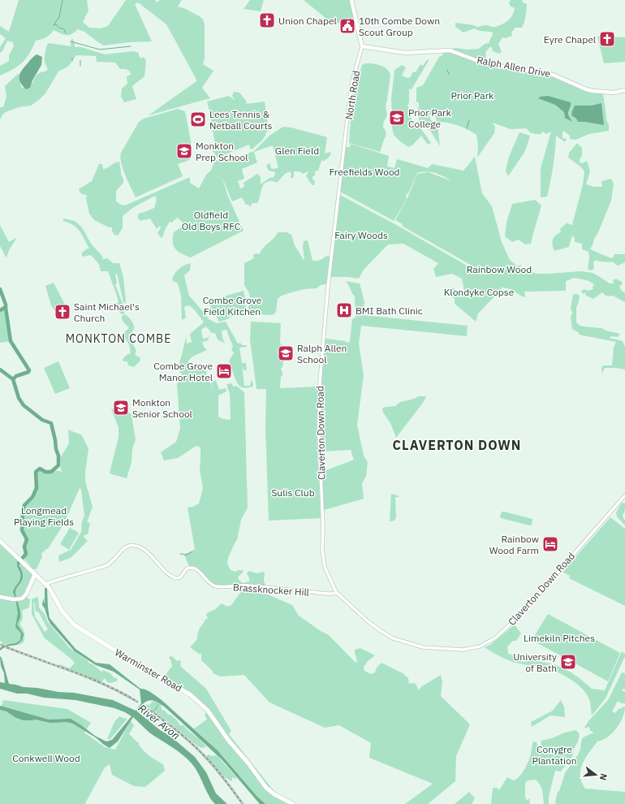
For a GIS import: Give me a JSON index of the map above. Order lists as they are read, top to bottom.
{
  "streets": {
    "highway": ["Warminster Road"],
    "main road": ["Ralph Allen Drive", "North Road"],
    "street": ["Claverton Down Road", "Brassknocker Hill"]
  },
  "crossings": [
    ["Ralph Allen Drive", "North Road"],
    ["North Road", "Claverton Down Road"],
    ["Claverton Down Road", "Brassknocker Hill"],
    ["Brassknocker Hill", "Warminster Road"]
  ],
  "districts": ["MONKTON COMBE", "CLAVERTON DOWN"],
  "water": ["River Avon"],
  "parks": [
    "Prior Park",
    "Glen Field",
    "Freefields Wood",
    "Oldfield Old Boys RFC",
    "Fairy Woods",
    "Rainbow Wood",
    "Klondyke Copse",
    "Combe Grove Field Kitchen",
    "Sulis Club",
    "Longmead Playing Fields",
    "Limekiln Pitches",
    "Conygre Plantation",
    "Conkwell Wood"
  ],
  "places": {
    "church": ["Union Chapel", "Eyre Chapel", "Saint Michael's Church"],
    "public building": ["10th Combe Down Scout Group"],
    "school or university": [
      "Prior Park College",
      "Monkton Prep School",
      "Ralph Allen School",
      "Monkton Senior School",
      "University of Bath"
    ],
    "sports": ["Lees Tennis & Netball Courts"],
    "hospital": ["BMI Bath Clinic"],
    "hotel": ["Combe Grove Manor Hotel", "Rainbow Wood Farm"]
  },
  "north": "right"
}
